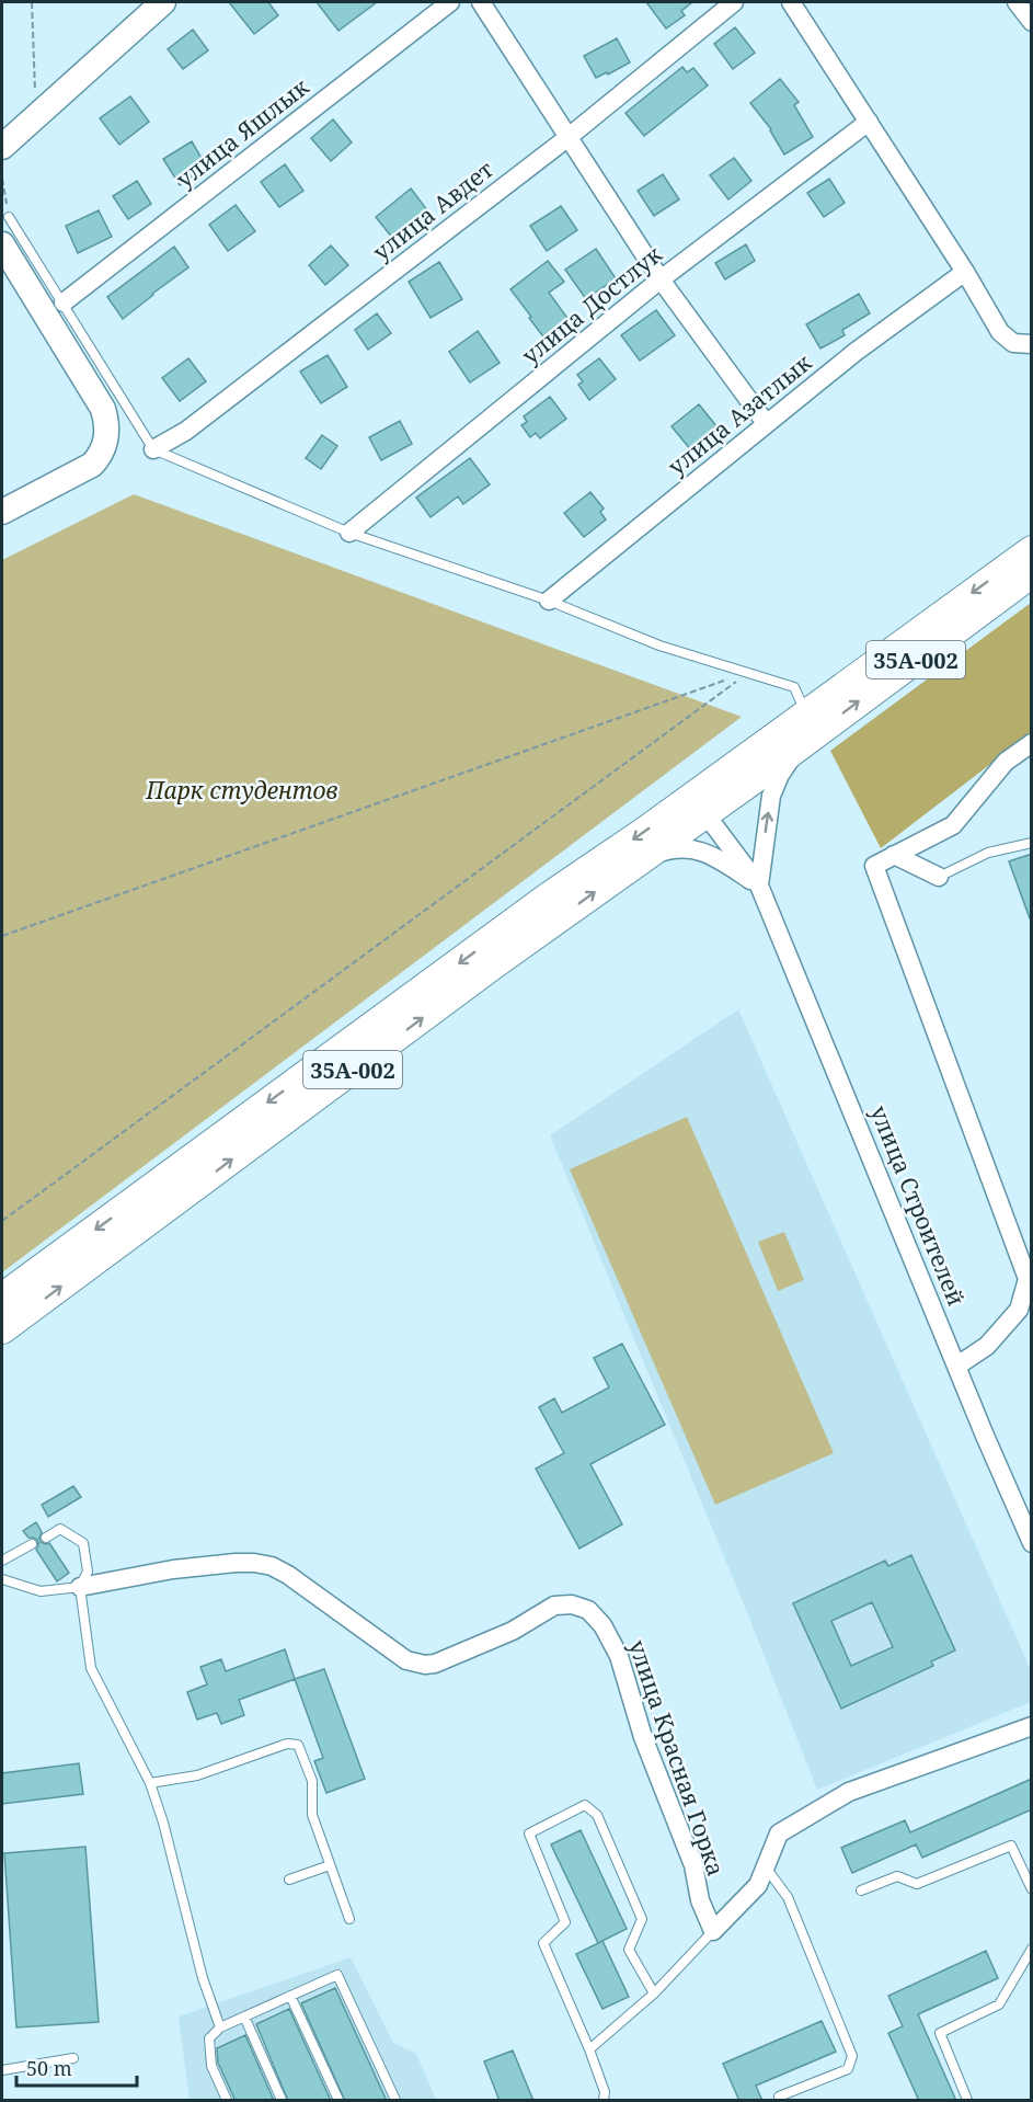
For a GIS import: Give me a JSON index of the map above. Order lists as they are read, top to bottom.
{
  "streets": {
    "main road": ["35А-002"],
    "street": [
      "улица Яшлык",
      "улица Авдет",
      "улица Достлук",
      "улица Азатлык",
      "улица Строителей",
      "улица Красная Горка"
    ]
  },
  "crossings": [
    ["35А-002", "улица Строителей"]
  ],
  "parks": ["Парк студентов"],
  "scale_bar": "50 m"
}
